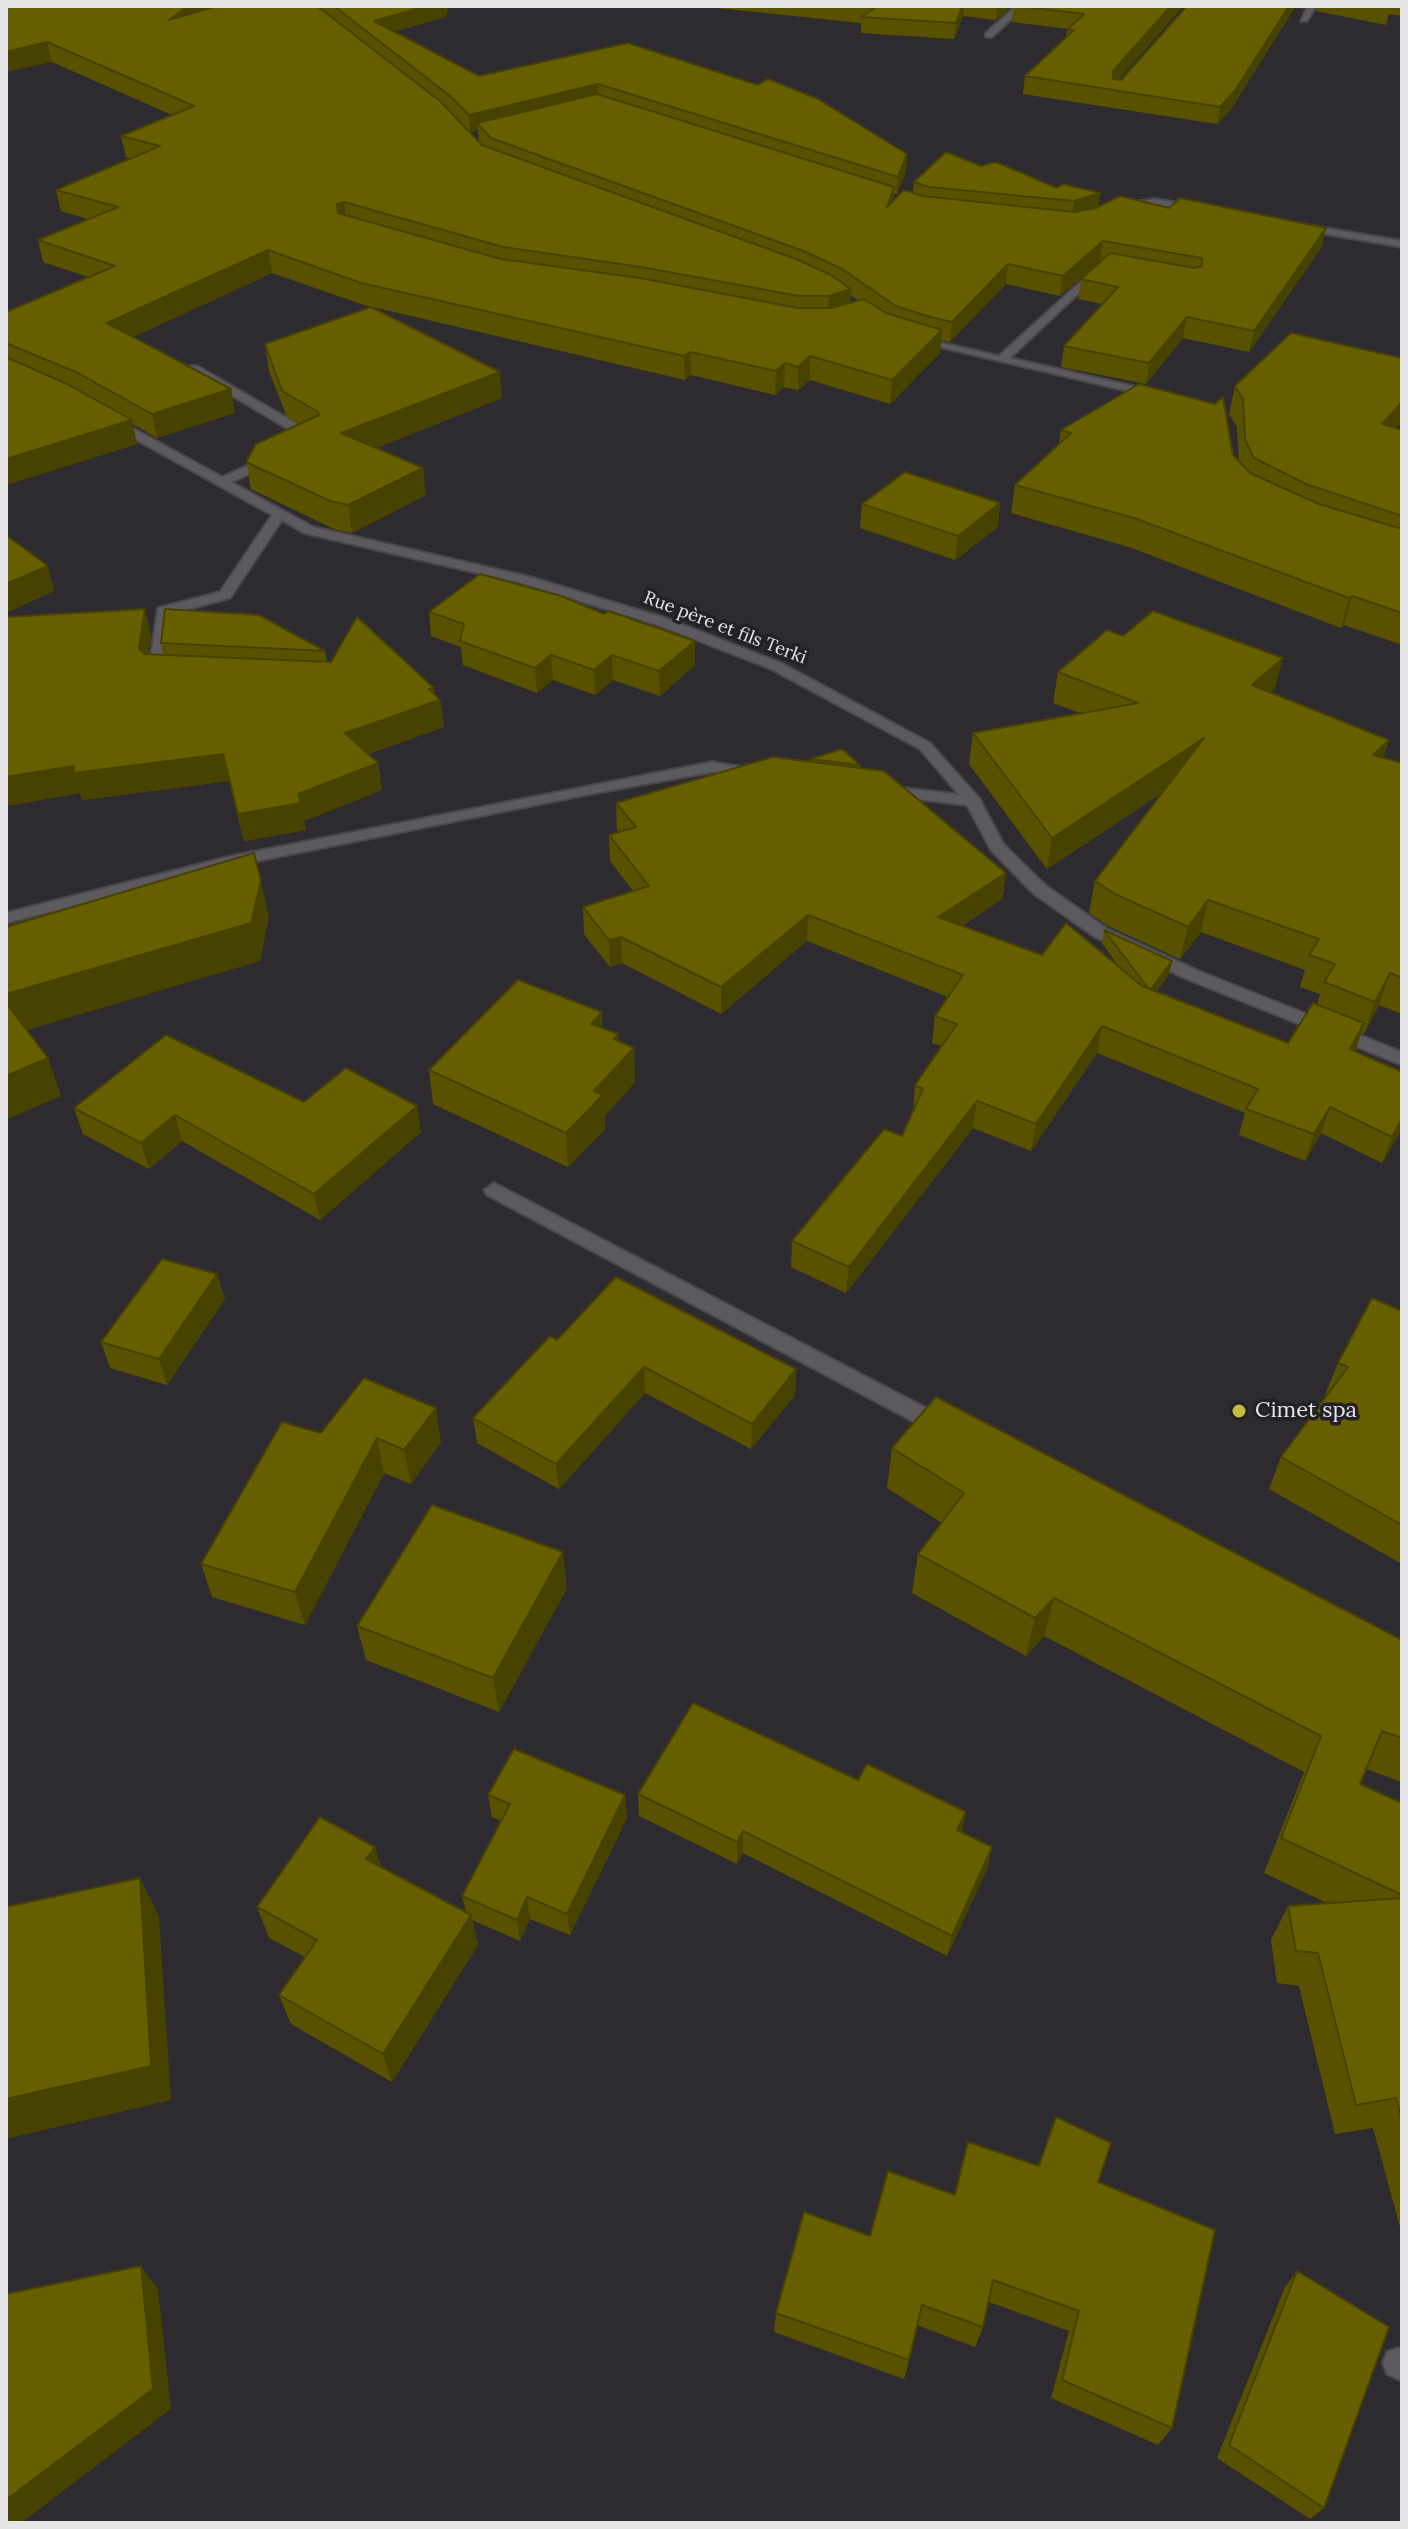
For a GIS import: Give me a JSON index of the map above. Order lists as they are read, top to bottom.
{
  "streets": {
    "street": ["Rue père et fils Terki"]
  },
  "places": ["Cimet spa"]
}
